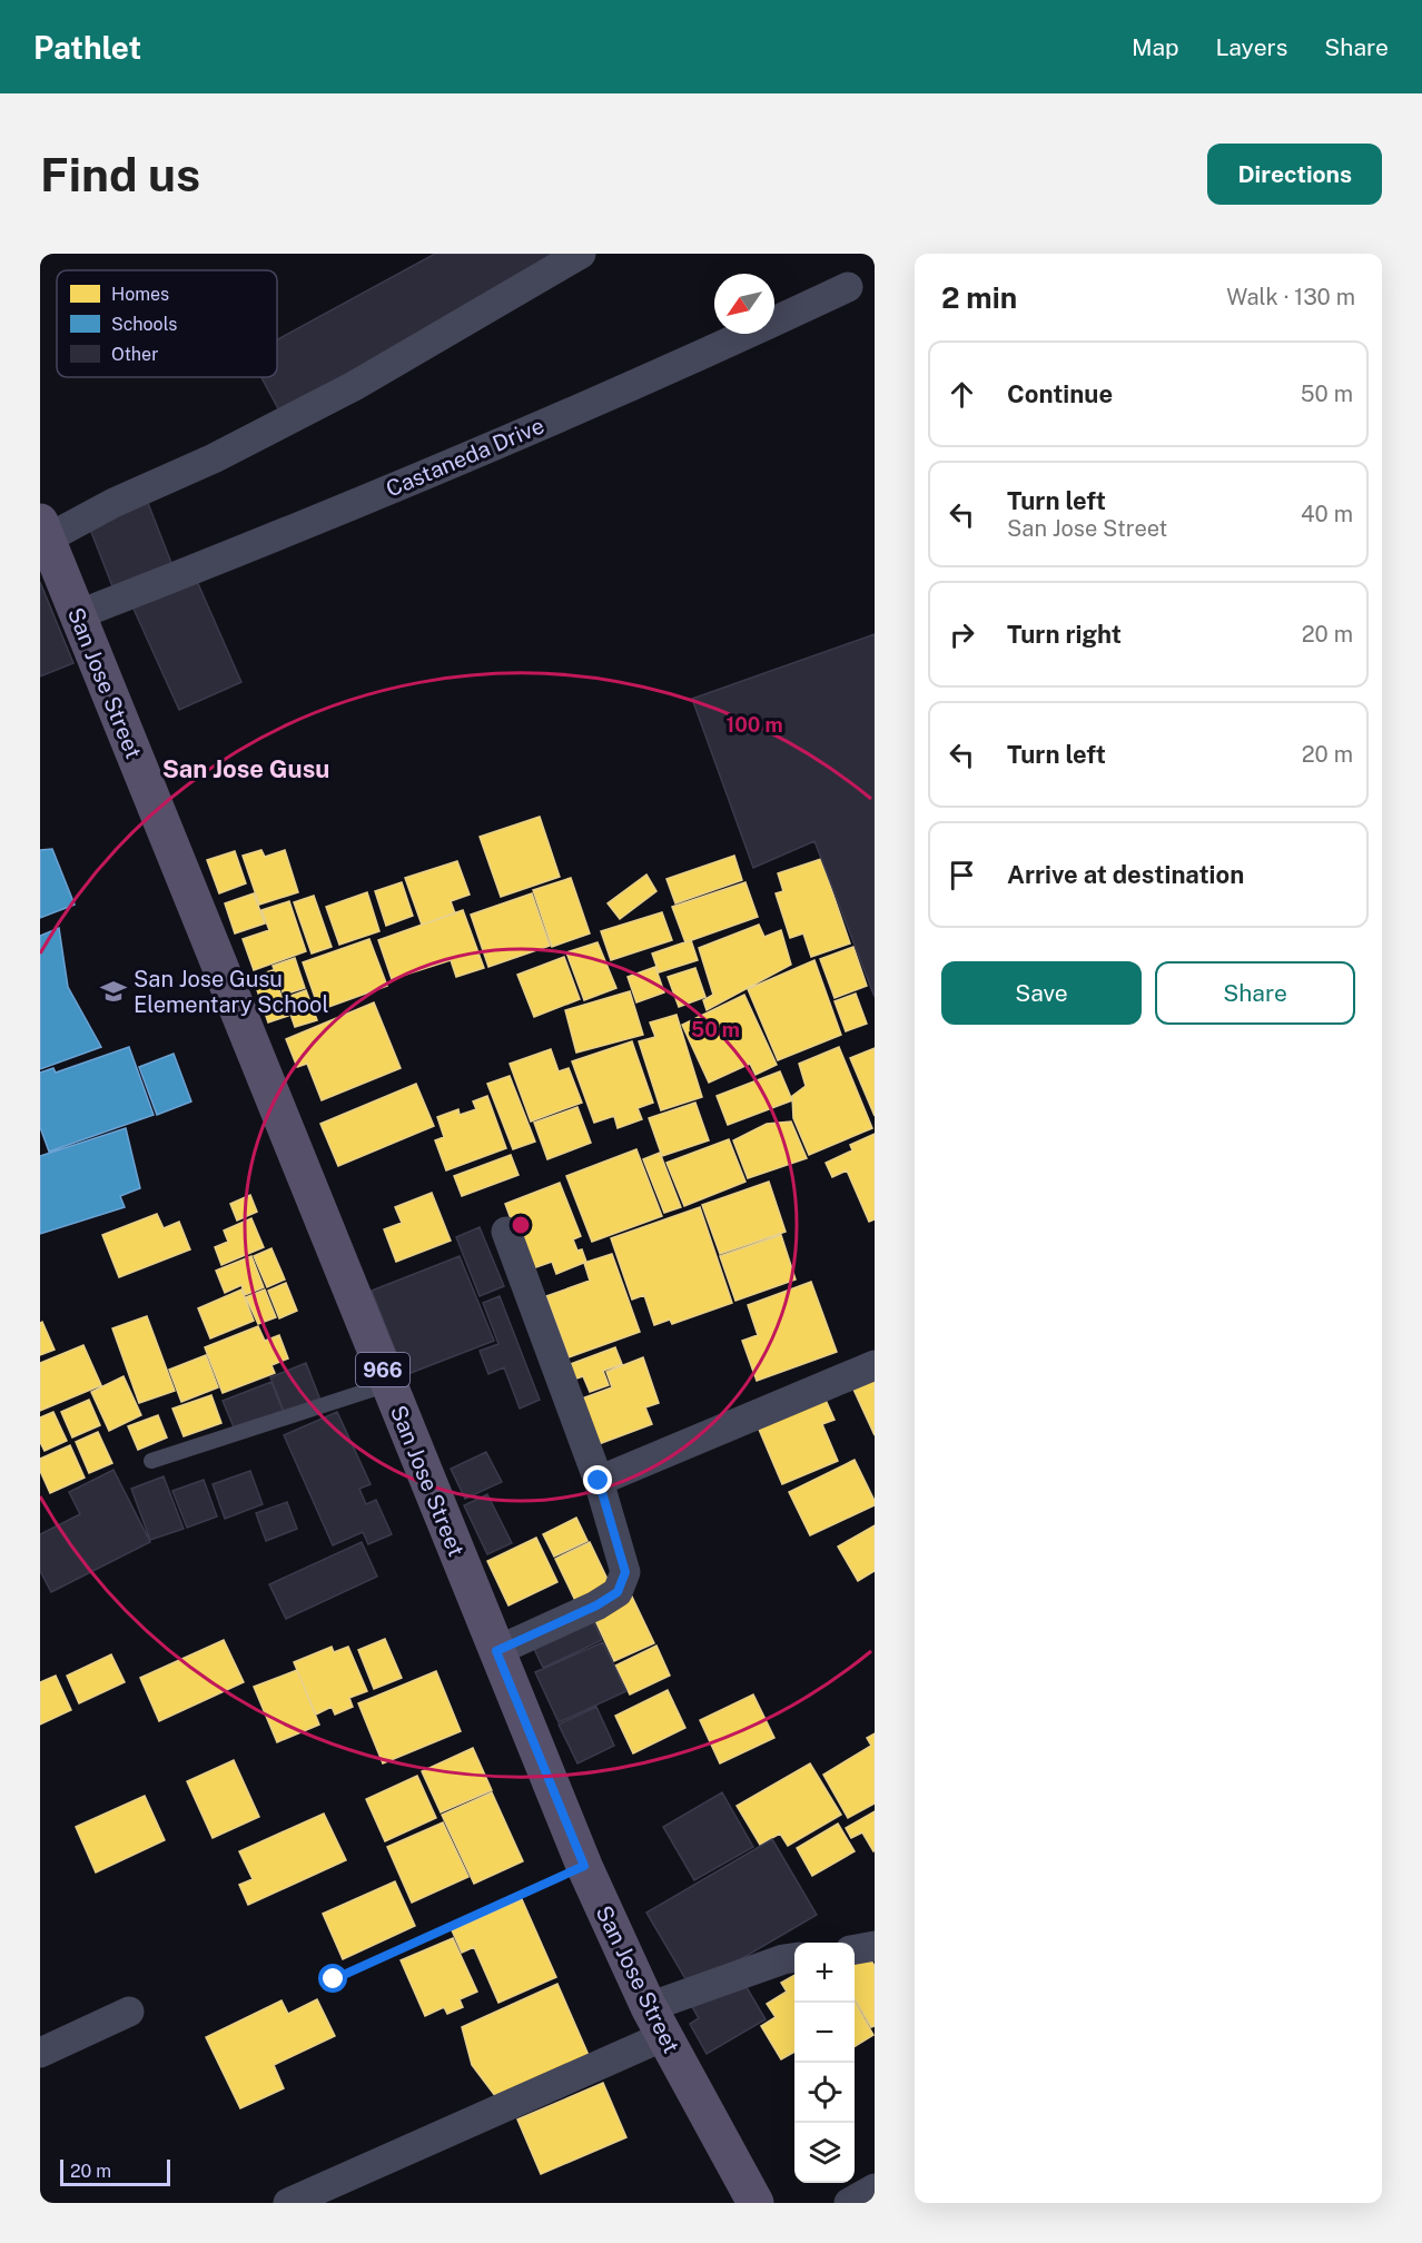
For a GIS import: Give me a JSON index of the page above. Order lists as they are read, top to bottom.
{
  "streets": {
    "main road": ["San Jose Street", "966"],
    "street": ["Castaneda Drive"]
  },
  "crossings": [
    ["Castaneda Drive", "San Jose Street"]
  ],
  "districts": ["San Jose Gusu"],
  "places": {
    "school or university": ["San Jose Gusu Elementary School"]
  },
  "legend": ["Homes", "Schools", "Other"],
  "scale_bar": "20 m",
  "north": "bottom left",
  "page": {
    "header": "Pathlet",
    "nav": ["Map", "Layers", "Share"],
    "buttons": [
      "Directions",
      ["Save", "Share"]
    ],
    "title": "Find us",
    "heading": ["2 min", "Walk · 130 m"],
    "list": [
      ["Continue", "50 m"],
      ["Turn left", "San Jose Street", "40 m"],
      ["Turn right", "20 m"],
      ["Turn left", "20 m"],
      "Arrive at destination"
    ],
    "map_buttons": ["+", "−"],
    "scale": "20 m"
  },
  "rings": ["100 m", "50 m"]
}
